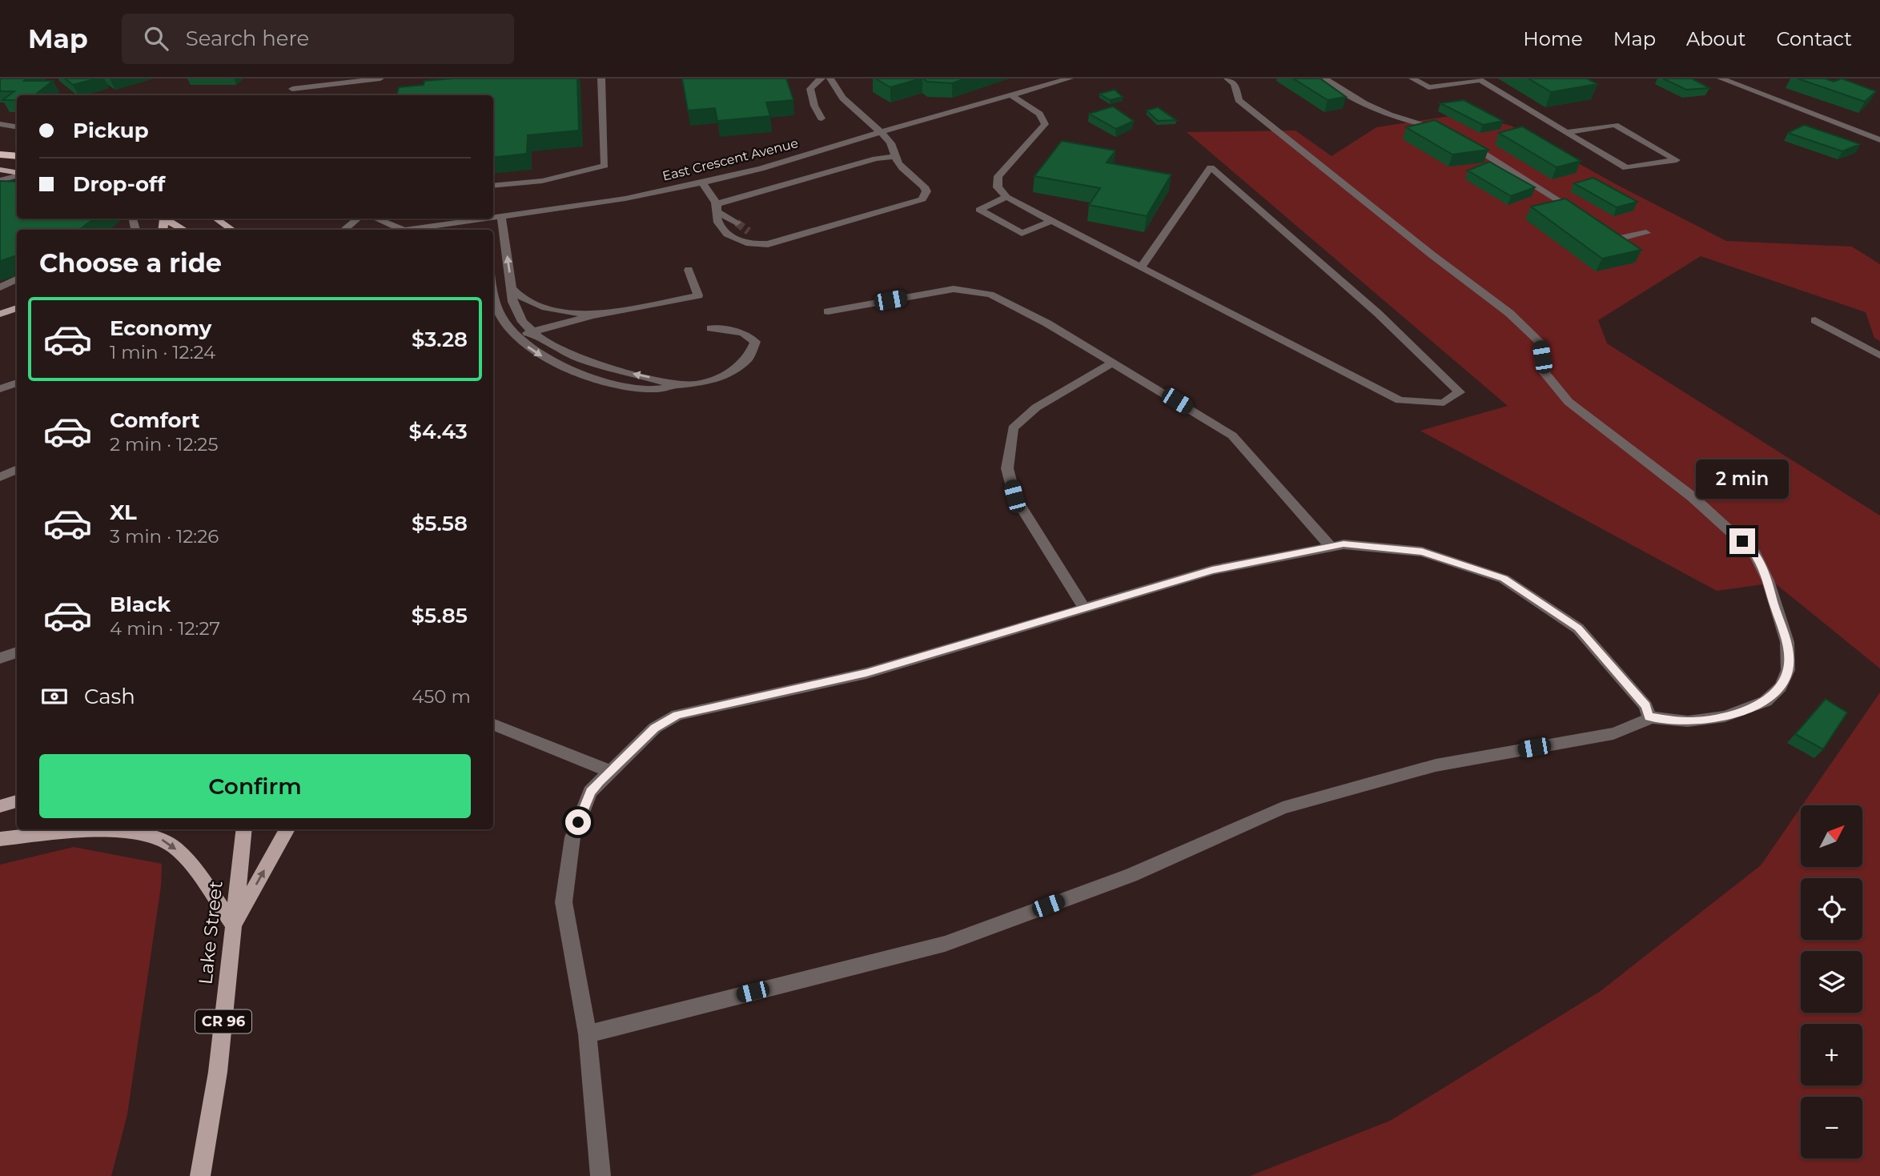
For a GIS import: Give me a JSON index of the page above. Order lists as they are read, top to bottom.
{
  "streets": {
    "main road": ["Lake Street", "CR 96"],
    "street": ["East Crescent Avenue"]
  },
  "north": "top right",
  "page": {
    "header": "Map",
    "search": "Search here",
    "nav": [
      "Home",
      "Map",
      "About",
      "Contact"
    ],
    "banner": ["Pickup", "Drop-off"],
    "heading": "Choose a ride",
    "list": [
      {
        "name": "Economy",
        "note": "1 min · 12:24",
        "value": "$3.28"
      },
      {
        "name": "Comfort",
        "note": "2 min · 12:25",
        "value": "$4.43"
      },
      {
        "name": "XL",
        "note": "3 min · 12:26",
        "value": "$5.58"
      },
      {
        "name": "Black",
        "note": "4 min · 12:27",
        "value": "$5.85"
      }
    ],
    "bubble": "2 min",
    "pay": ["Cash", "450 m"],
    "buttons": "Confirm",
    "map_buttons": ["+", "−"]
  }
}
